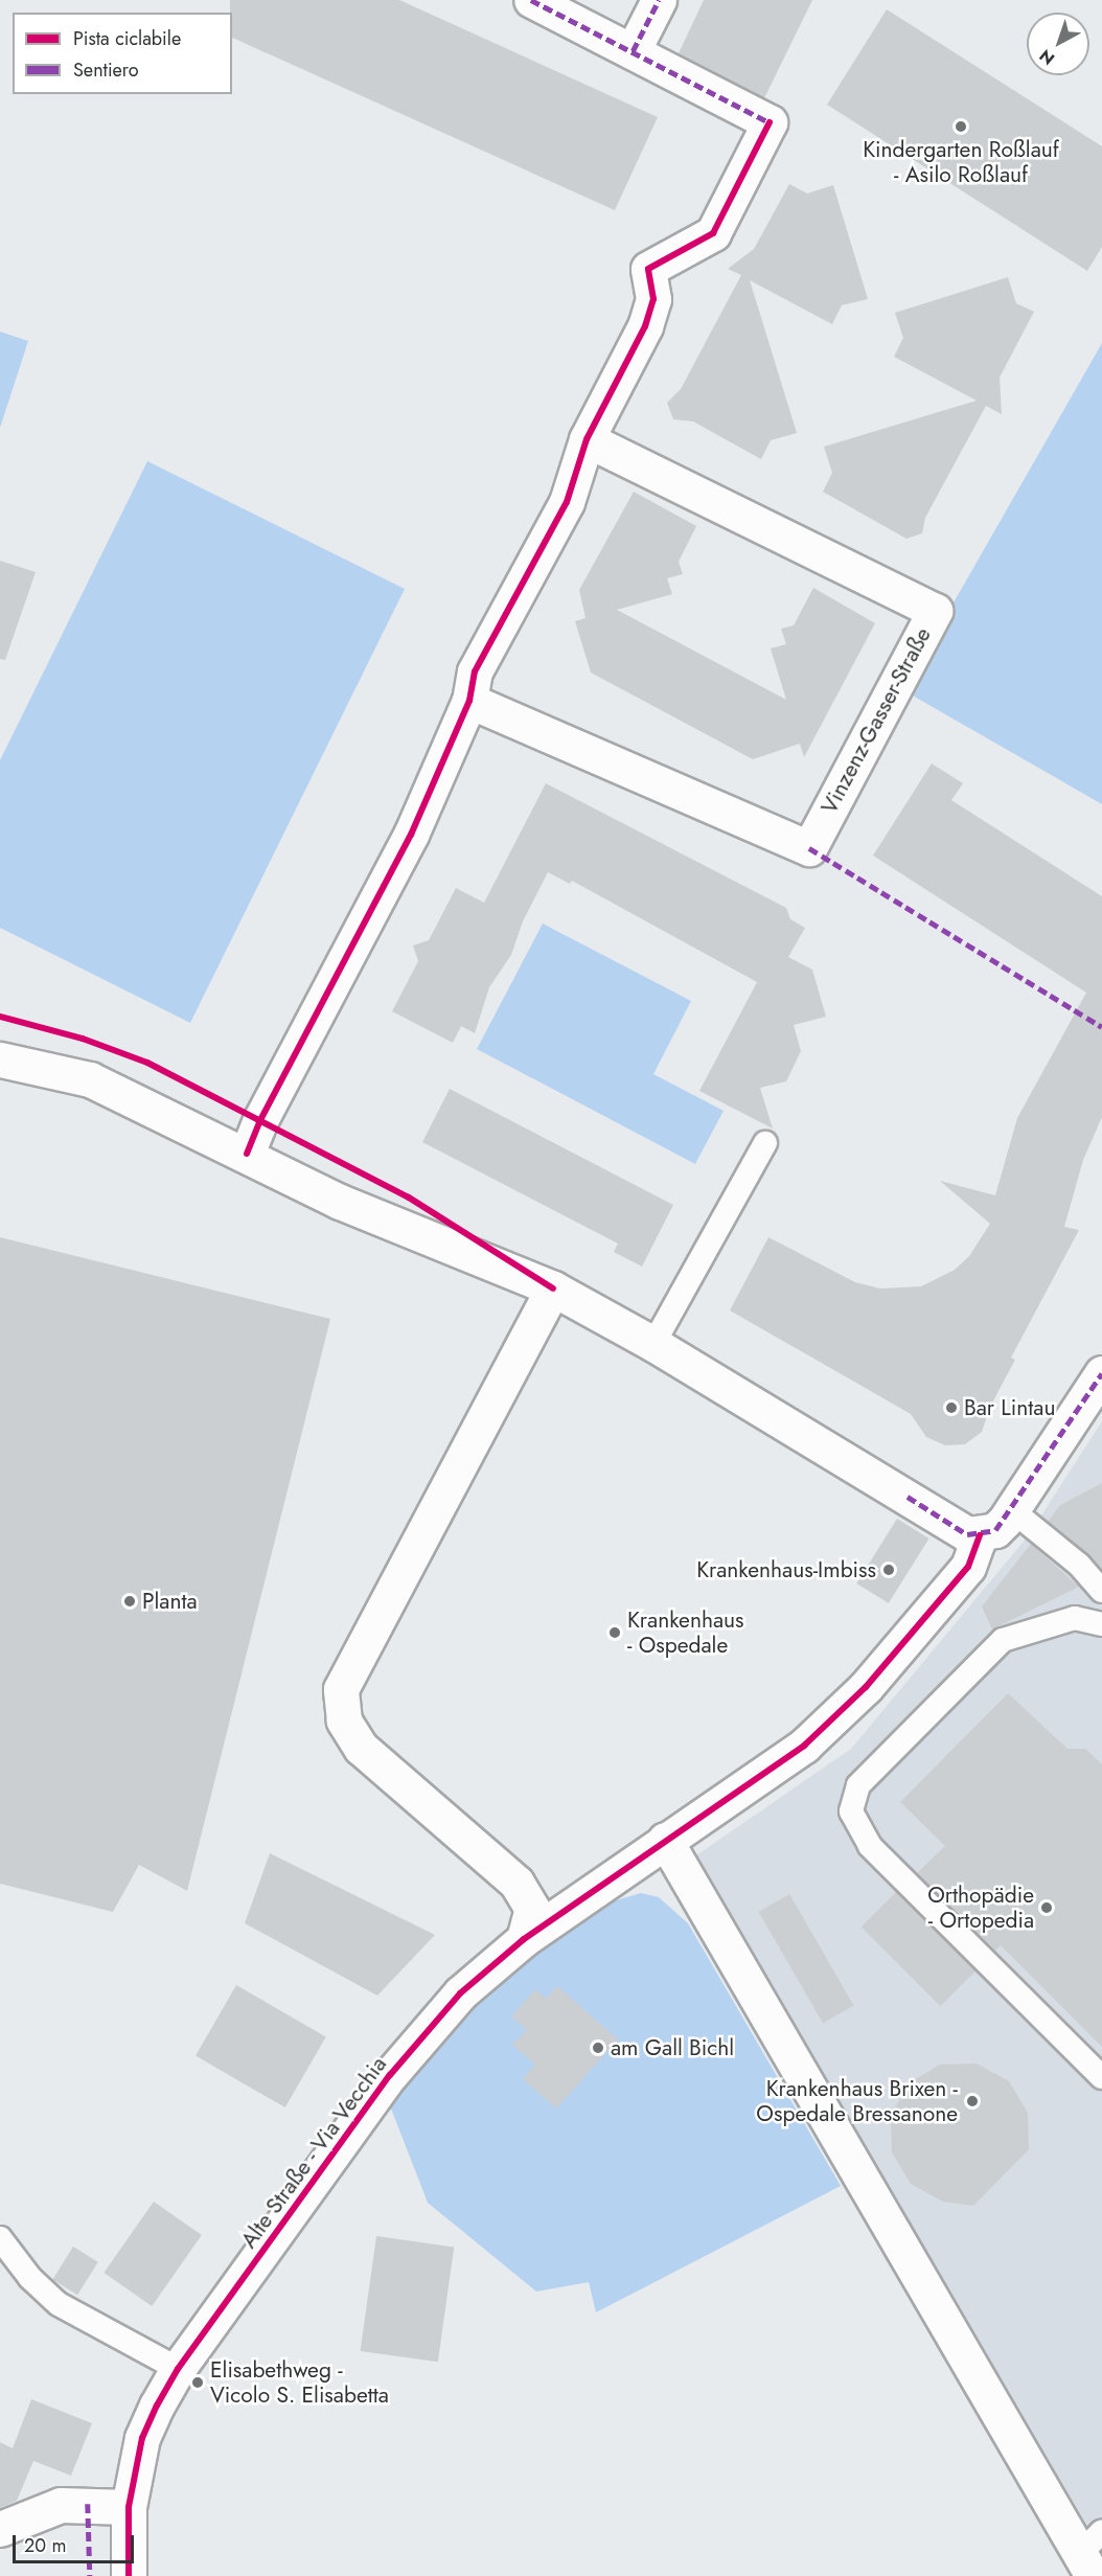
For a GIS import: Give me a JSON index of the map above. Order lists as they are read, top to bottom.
{
  "streets": {
    "street": ["Vinzenz-Gasser-Straße", "Alte Straße - Via Vecchia"]
  },
  "places": [
    "Kindergarten Roßlauf - Asilo Roßlauf",
    "Bar Lintau",
    "Krankenhaus-Imbiss",
    "Planta",
    "Krankenhaus - Ospedale",
    "Orthopädie - Ortopedia",
    "am Gall Bichl",
    "Krankenhaus Brixen - Ospedale Bressanone",
    "Elisabethweg - Vicolo S. Elisabetta"
  ],
  "legend": ["Pista ciclabile", "Sentiero"],
  "scale_bar": "20 m",
  "north": "bottom left"
}
